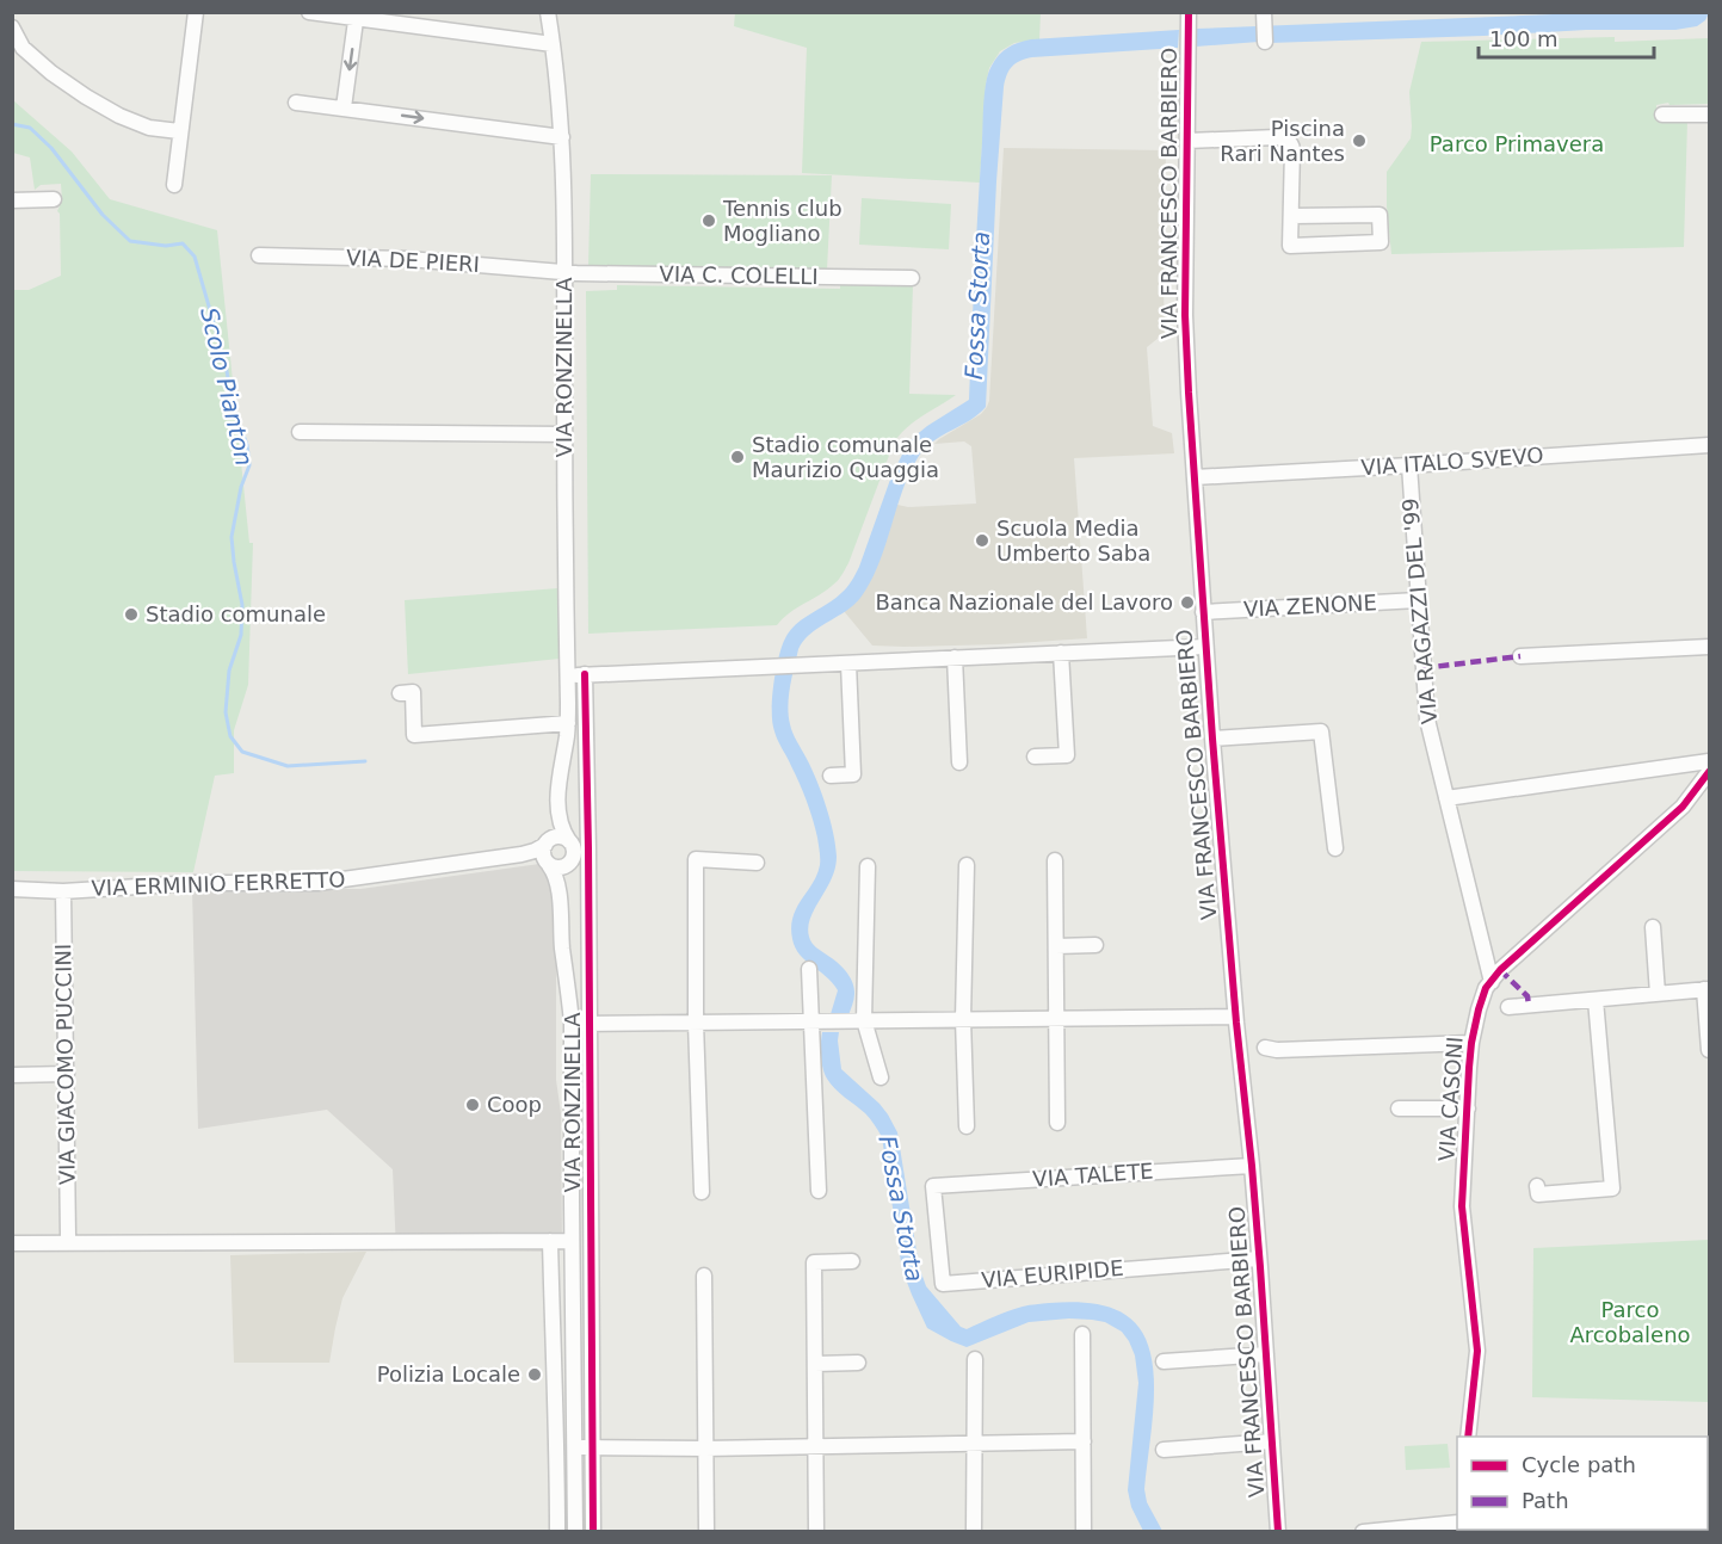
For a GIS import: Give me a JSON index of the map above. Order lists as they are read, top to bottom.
{
  "streets": {
    "street": [
      "VIA FRANCESCO BARBIERO",
      "VIA DE PIERI",
      "VIA C. COLELLI",
      "VIA RONZINELLA",
      "VIA ITALO SVEVO",
      "VIA ZENONE",
      "VIA RAGAZZI DEL '99",
      "VIA ERMINIO FERRETTO",
      "VIA GIACOMO PUCCINI",
      "VIA CASONI",
      "VIA TALETE",
      "VIA EURIPIDE"
    ]
  },
  "crossings": [
    ["VIA FRANCESCO BARBIERO", "VIA ITALO SVEVO"],
    ["VIA FRANCESCO BARBIERO", "VIA ZENONE"],
    ["VIA FRANCESCO BARBIERO", "VIA TALETE"],
    ["VIA FRANCESCO BARBIERO", "VIA EURIPIDE"],
    ["VIA DE PIERI", "VIA C. COLELLI"],
    ["VIA DE PIERI", "VIA RONZINELLA"],
    ["VIA C. COLELLI", "VIA RONZINELLA"],
    ["VIA RONZINELLA", "VIA ERMINIO FERRETTO"],
    ["VIA ITALO SVEVO", "VIA RAGAZZI DEL '99"],
    ["VIA ZENONE", "VIA RAGAZZI DEL '99"],
    ["VIA RAGAZZI DEL '99", "VIA CASONI"],
    ["VIA ERMINIO FERRETTO", "VIA GIACOMO PUCCINI"],
    ["VIA TALETE", "VIA EURIPIDE"]
  ],
  "water": ["Fossa Storta", "Scolo Pianton"],
  "parks": ["Parco Primavera", "Parco Arcobaleno"],
  "places": [
    "Piscina Rari Nantes",
    "Tennis club Mogliano",
    "Stadio comunale Maurizio Quaggia",
    "Scuola Media Umberto Saba",
    "Banca Nazionale del Lavoro",
    "Stadio comunale",
    "Coop",
    "Polizia Locale"
  ],
  "legend": ["Cycle path", "Path"],
  "scale_bar": "100 m"
}
